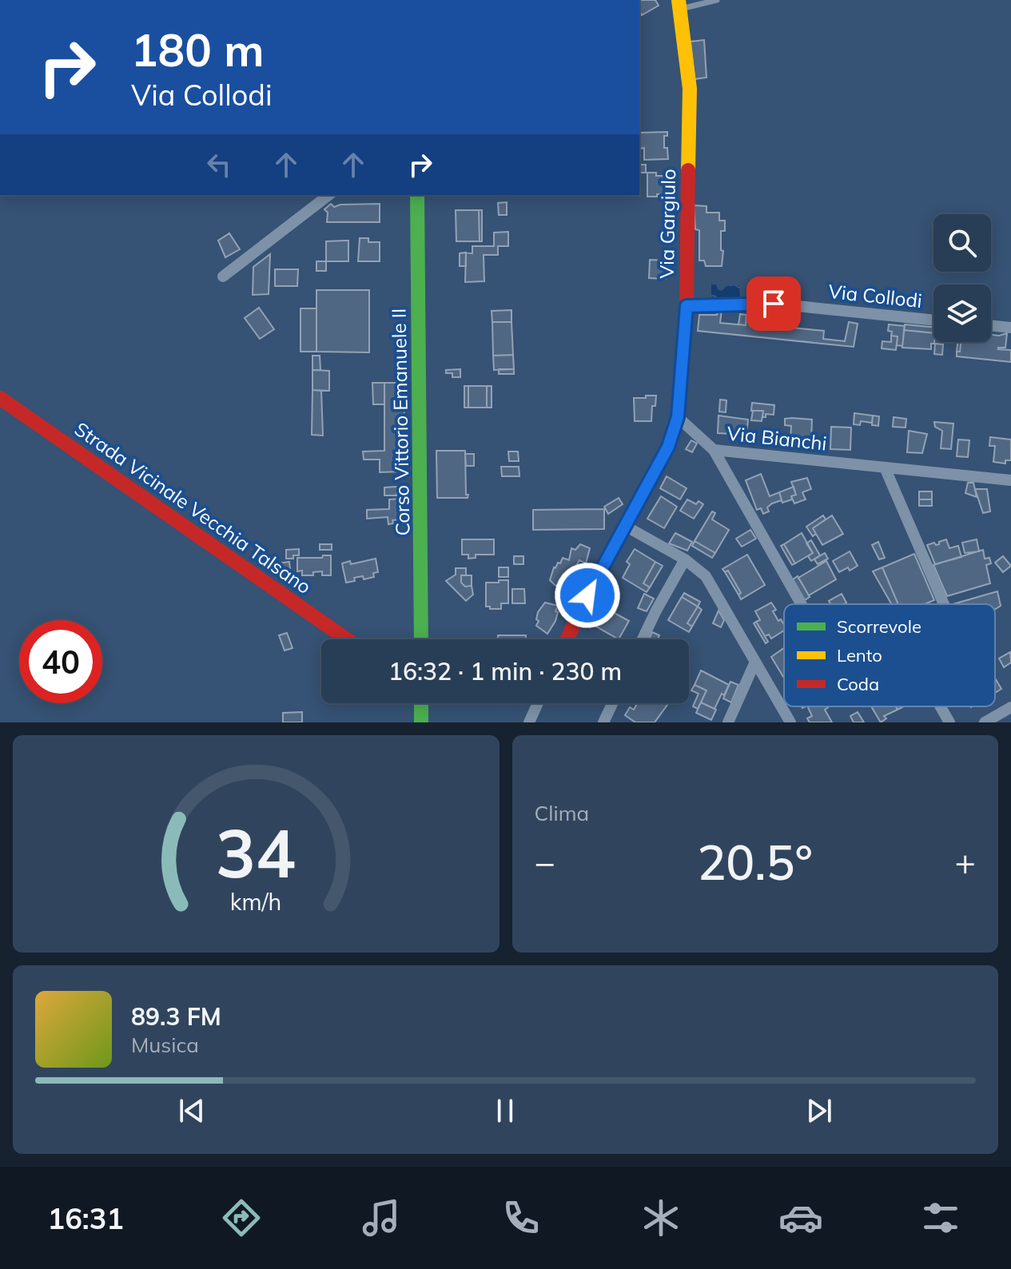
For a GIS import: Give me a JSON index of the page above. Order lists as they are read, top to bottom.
{
  "streets": {
    "street": [
      "Via Gargiulo",
      "Via Collodi",
      "Corso Vittorio Emanuele II",
      "Via Bianchi",
      "Strada Vicinale Vecchia Talsano"
    ]
  },
  "crossings": [
    ["Via Gargiulo", "Via Collodi"],
    ["Via Gargiulo", "Via Bianchi"]
  ],
  "legend": ["Scorrevole", "Lento", "Coda"],
  "page": {
    "turn": ["180 m", "Via Collodi"],
    "limit": "40",
    "trip": "16:32 · 1 min · 230 m",
    "tile": "Clima",
    "heat": ["−", "20.5°", "+"],
    "song": ["89.3 FM", "Musica"],
    "tabs": "16:31",
    "gauge": ["34", "km/h"]
  }
}
